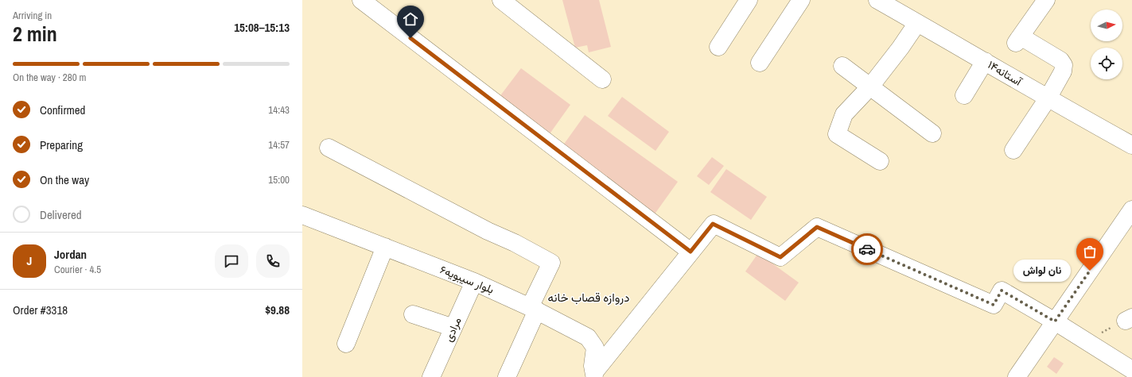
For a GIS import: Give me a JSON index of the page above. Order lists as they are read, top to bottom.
{
  "streets": {
    "street": ["آستانه۱۴", "۶بلوار سیبویه", "مرادی"]
  },
  "crossings": [
    ["۶بلوار سیبویه", "مرادی"]
  ],
  "districts": ["دروازه قصاب خانه"],
  "places": ["نان لواش"],
  "north": "right",
  "page": {
    "heading": ["2 min", "Arriving in", "15:08–15:13"],
    "panel": [
      "Jordan",
      "Courier · 4.5",
      "Order #3318",
      "$9.88"
    ],
    "bar": "On the way · 280 m",
    "list": [
      ["Confirmed", "14:43"],
      ["Preparing", "14:57"],
      ["On the way", "15:00"],
      "Delivered"
    ],
    "round": "J",
    "bubble": "نان لواش"
  }
}
